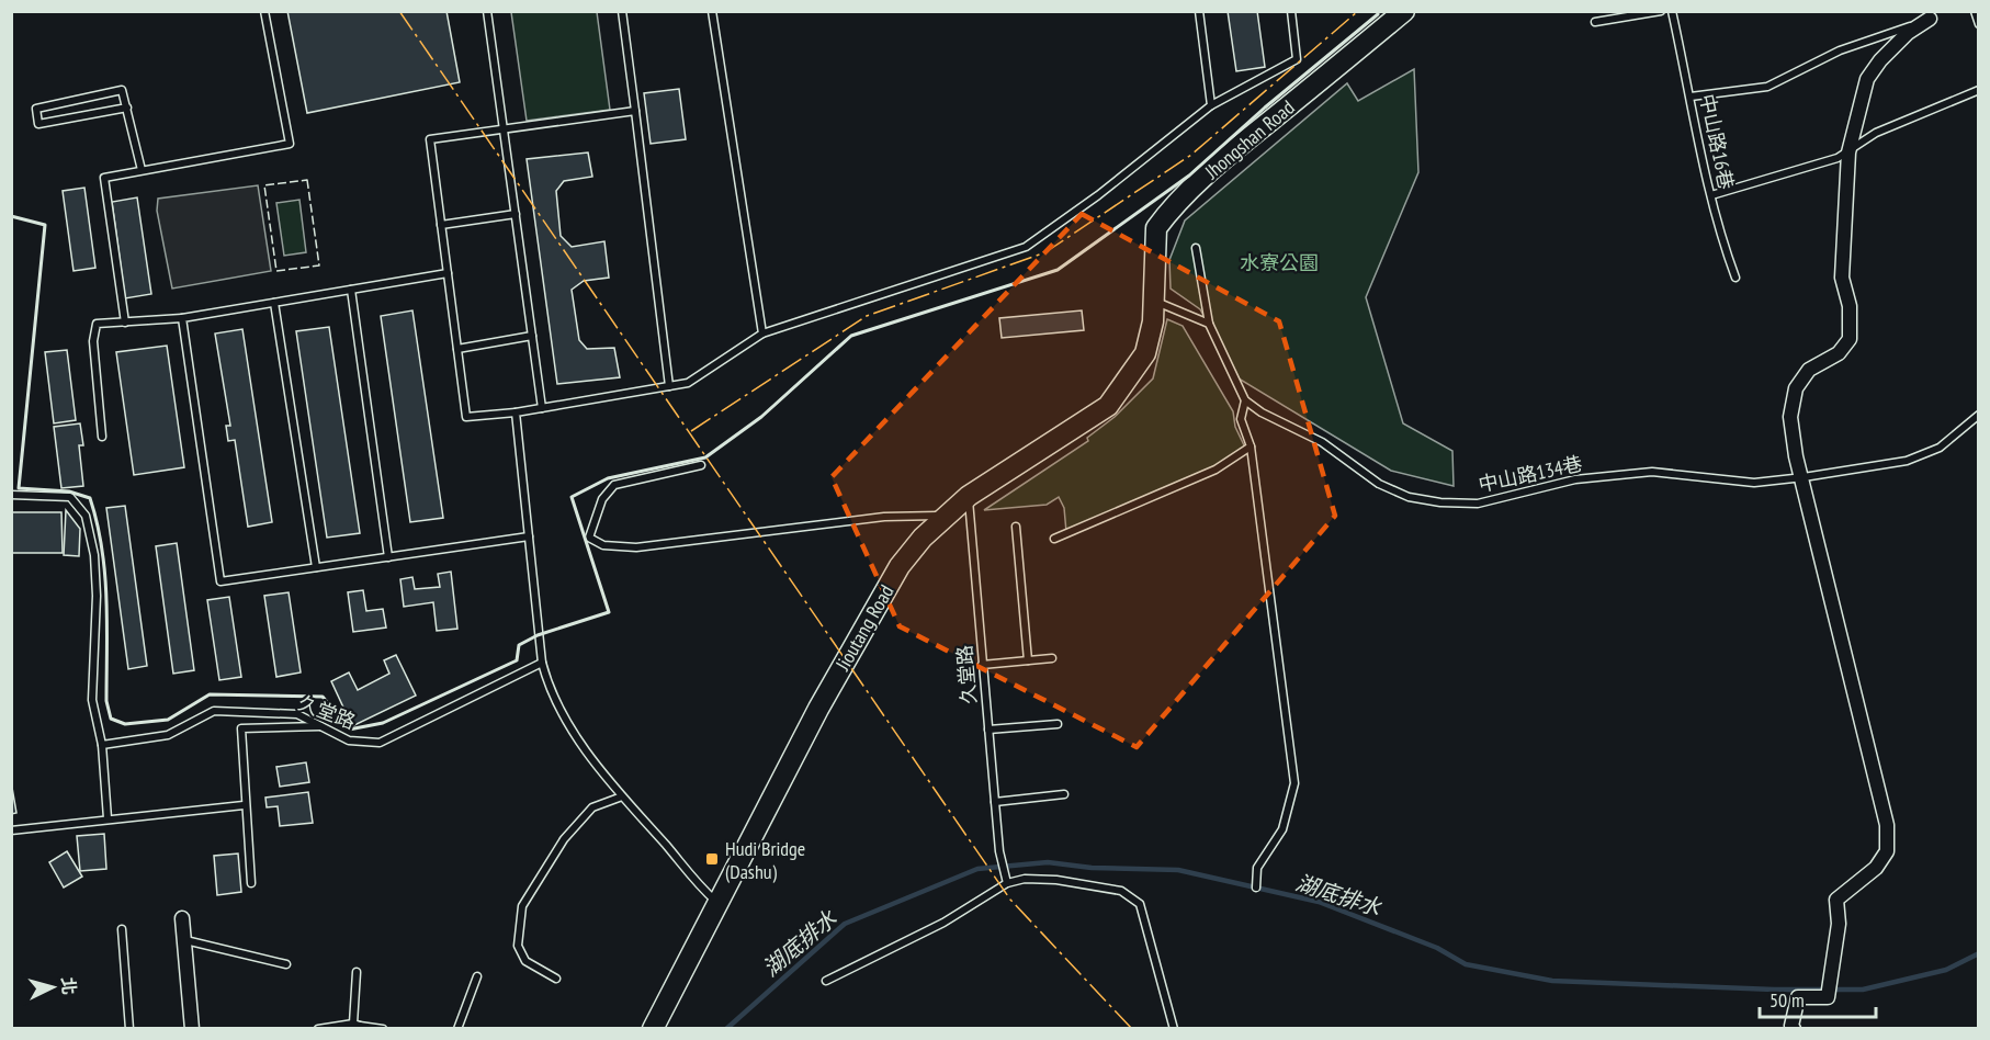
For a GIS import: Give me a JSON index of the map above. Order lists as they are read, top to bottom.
{
  "streets": {
    "street": ["Jhongshan Road", "Jioutang Road"],
    "lane": ["中山路16巷", "中山路134巷", "久堂路"]
  },
  "crossings": [
    ["Jhongshan Road", "Jioutang Road"],
    ["Jioutang Road", "久堂路"]
  ],
  "water": ["湖底排水"],
  "parks": ["水寮公園"],
  "places": {
    "transit": ["Hudi Bridge (Dashu)"]
  },
  "scale_bar": "50 m",
  "north": "right"
}
